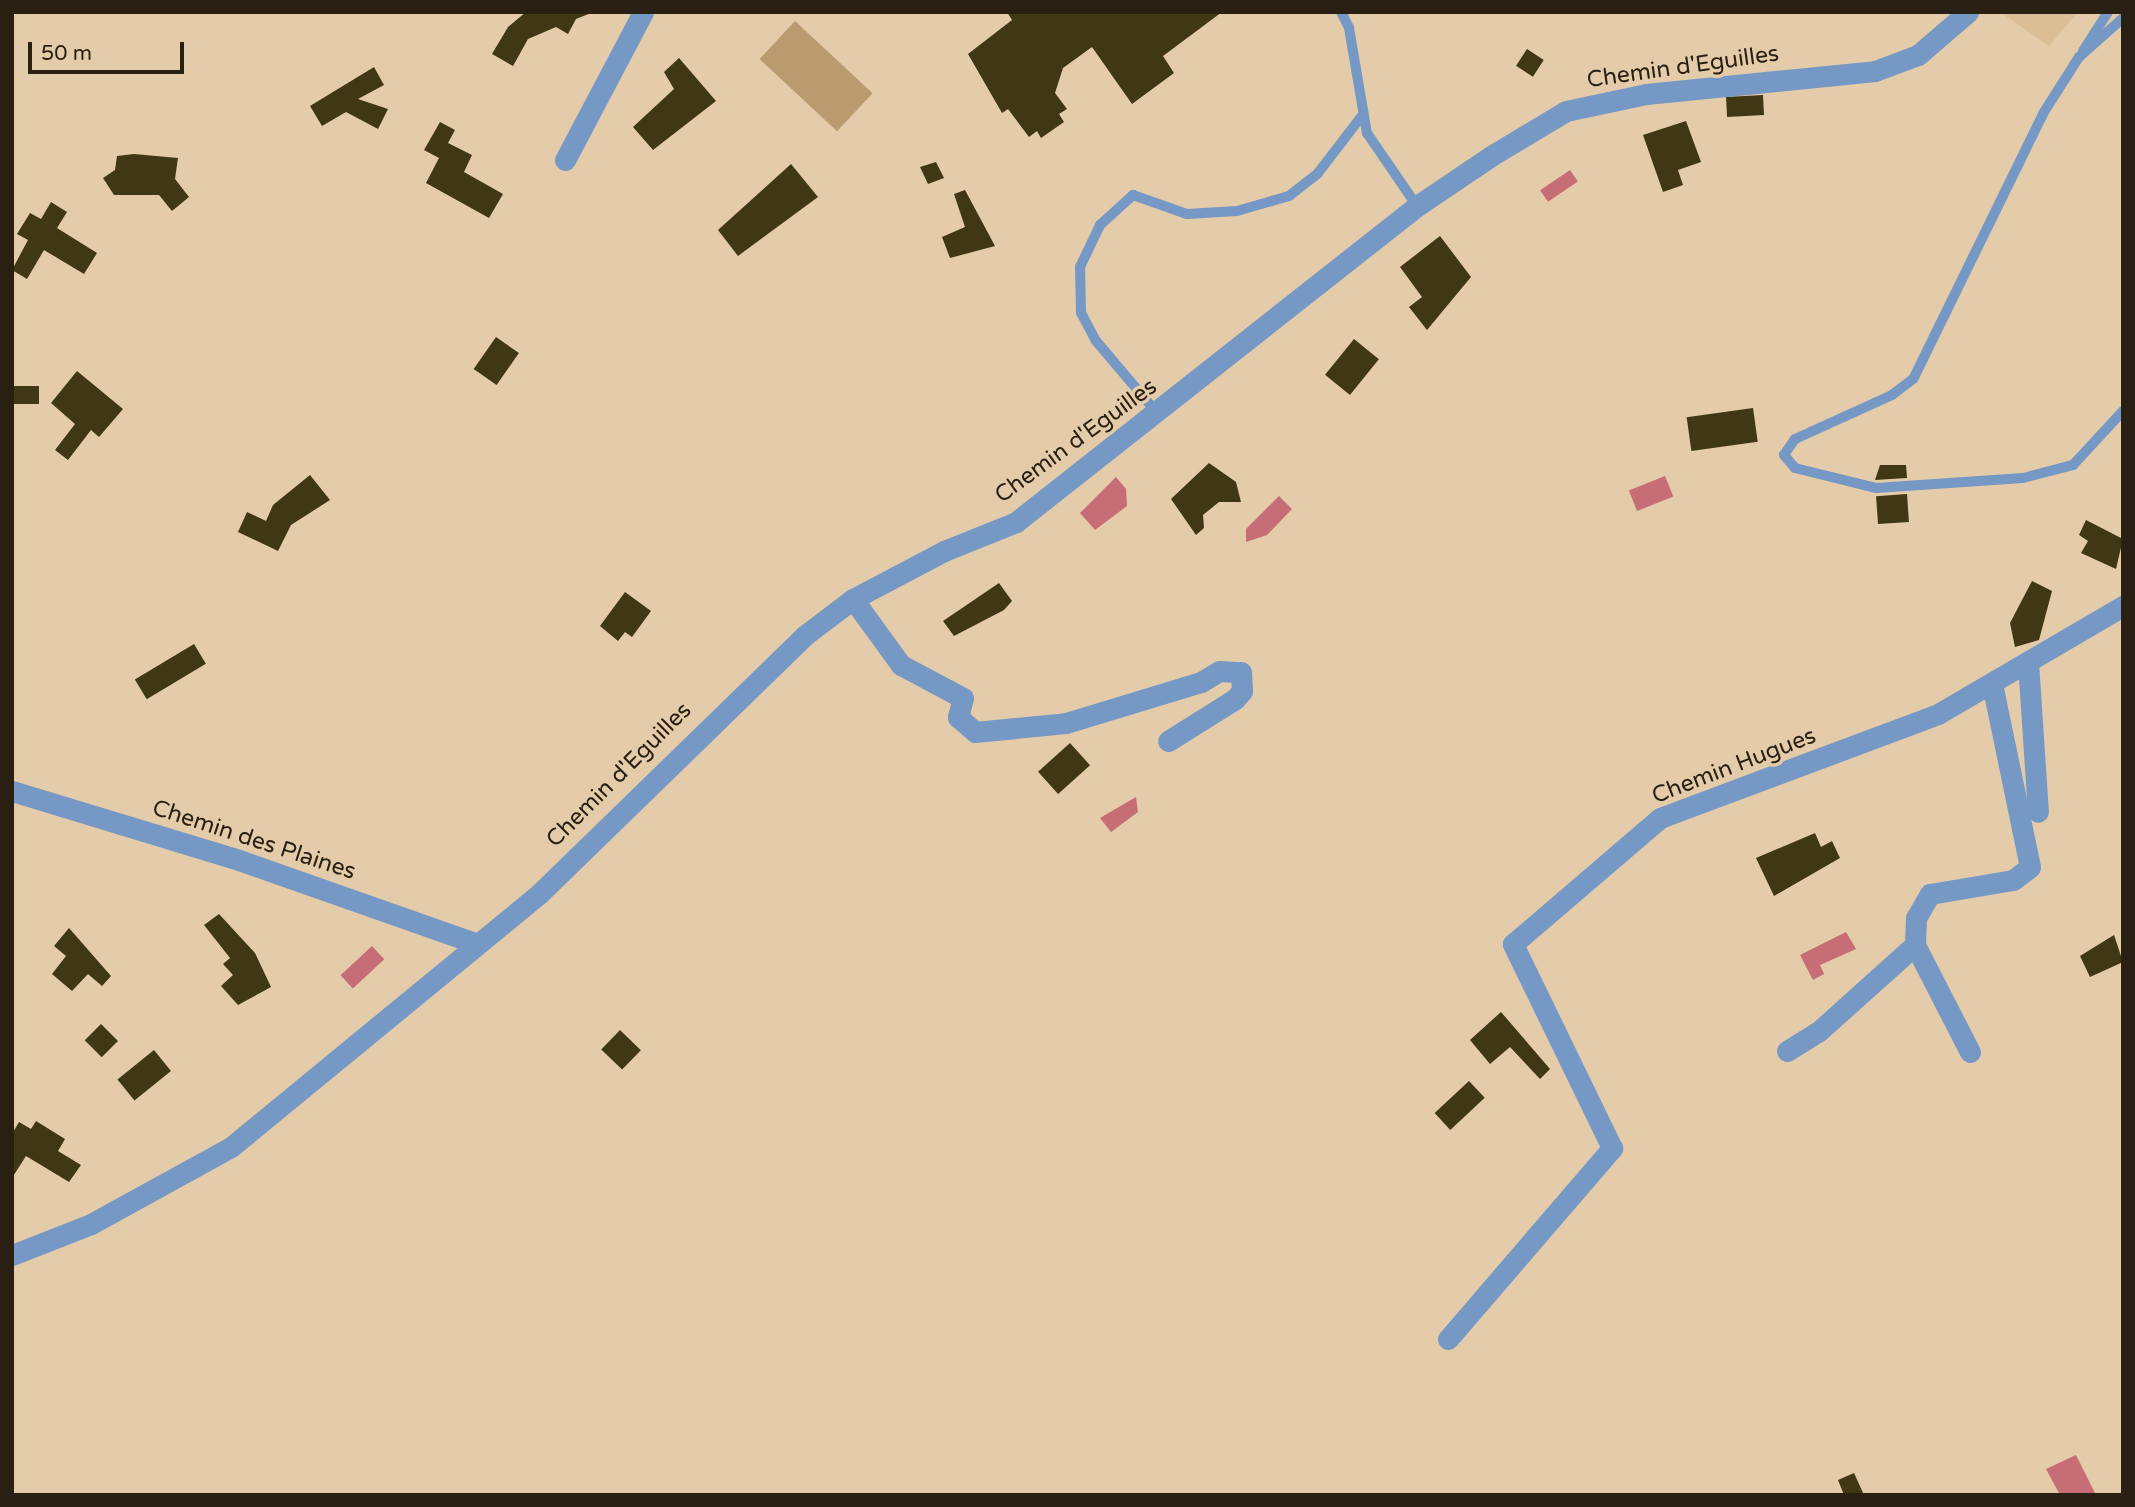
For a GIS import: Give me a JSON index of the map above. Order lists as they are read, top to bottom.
{
  "streets": {
    "street": ["Chemin d'Eguilles", "Chemin Hugues", "Chemin des Plaines"]
  },
  "crossings": [
    ["Chemin d'Eguilles", "Chemin des Plaines"]
  ],
  "scale_bar": "50 m"
}
